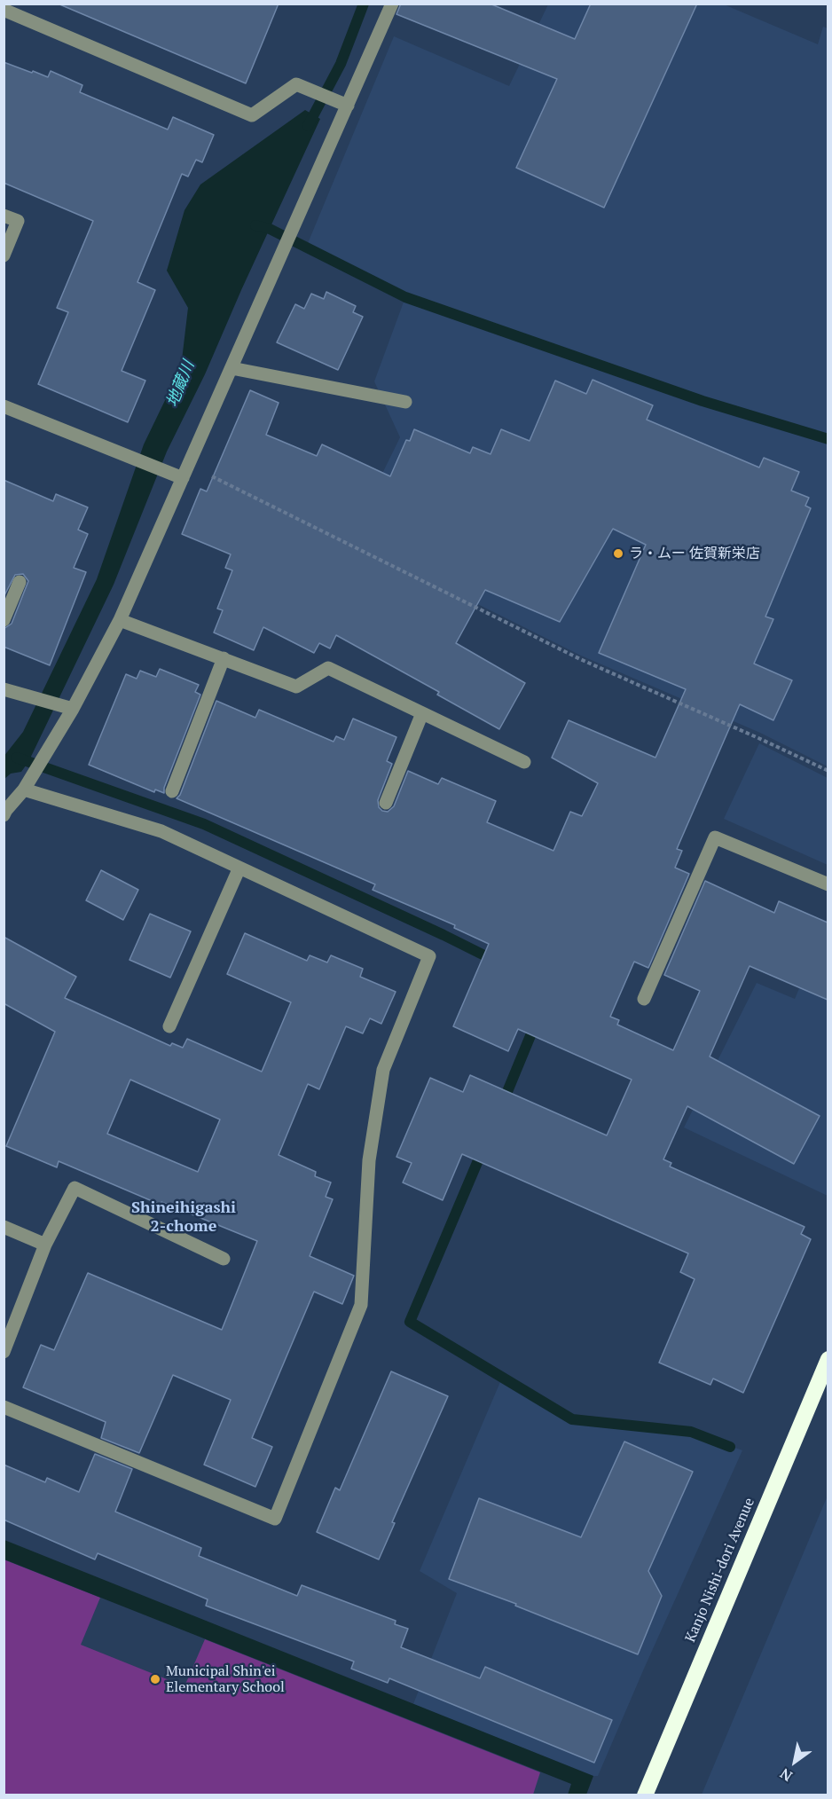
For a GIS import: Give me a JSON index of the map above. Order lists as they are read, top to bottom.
{
  "streets": {
    "highway": ["Kanjo Nishi-dori Avenue"]
  },
  "districts": ["Shineihigashi 2-chome"],
  "water": ["地蔵川"],
  "places": ["ラ・ムー 佐賀新栄店", "Municipal Shin'ei Elementary School"],
  "north": "bottom left"
}
